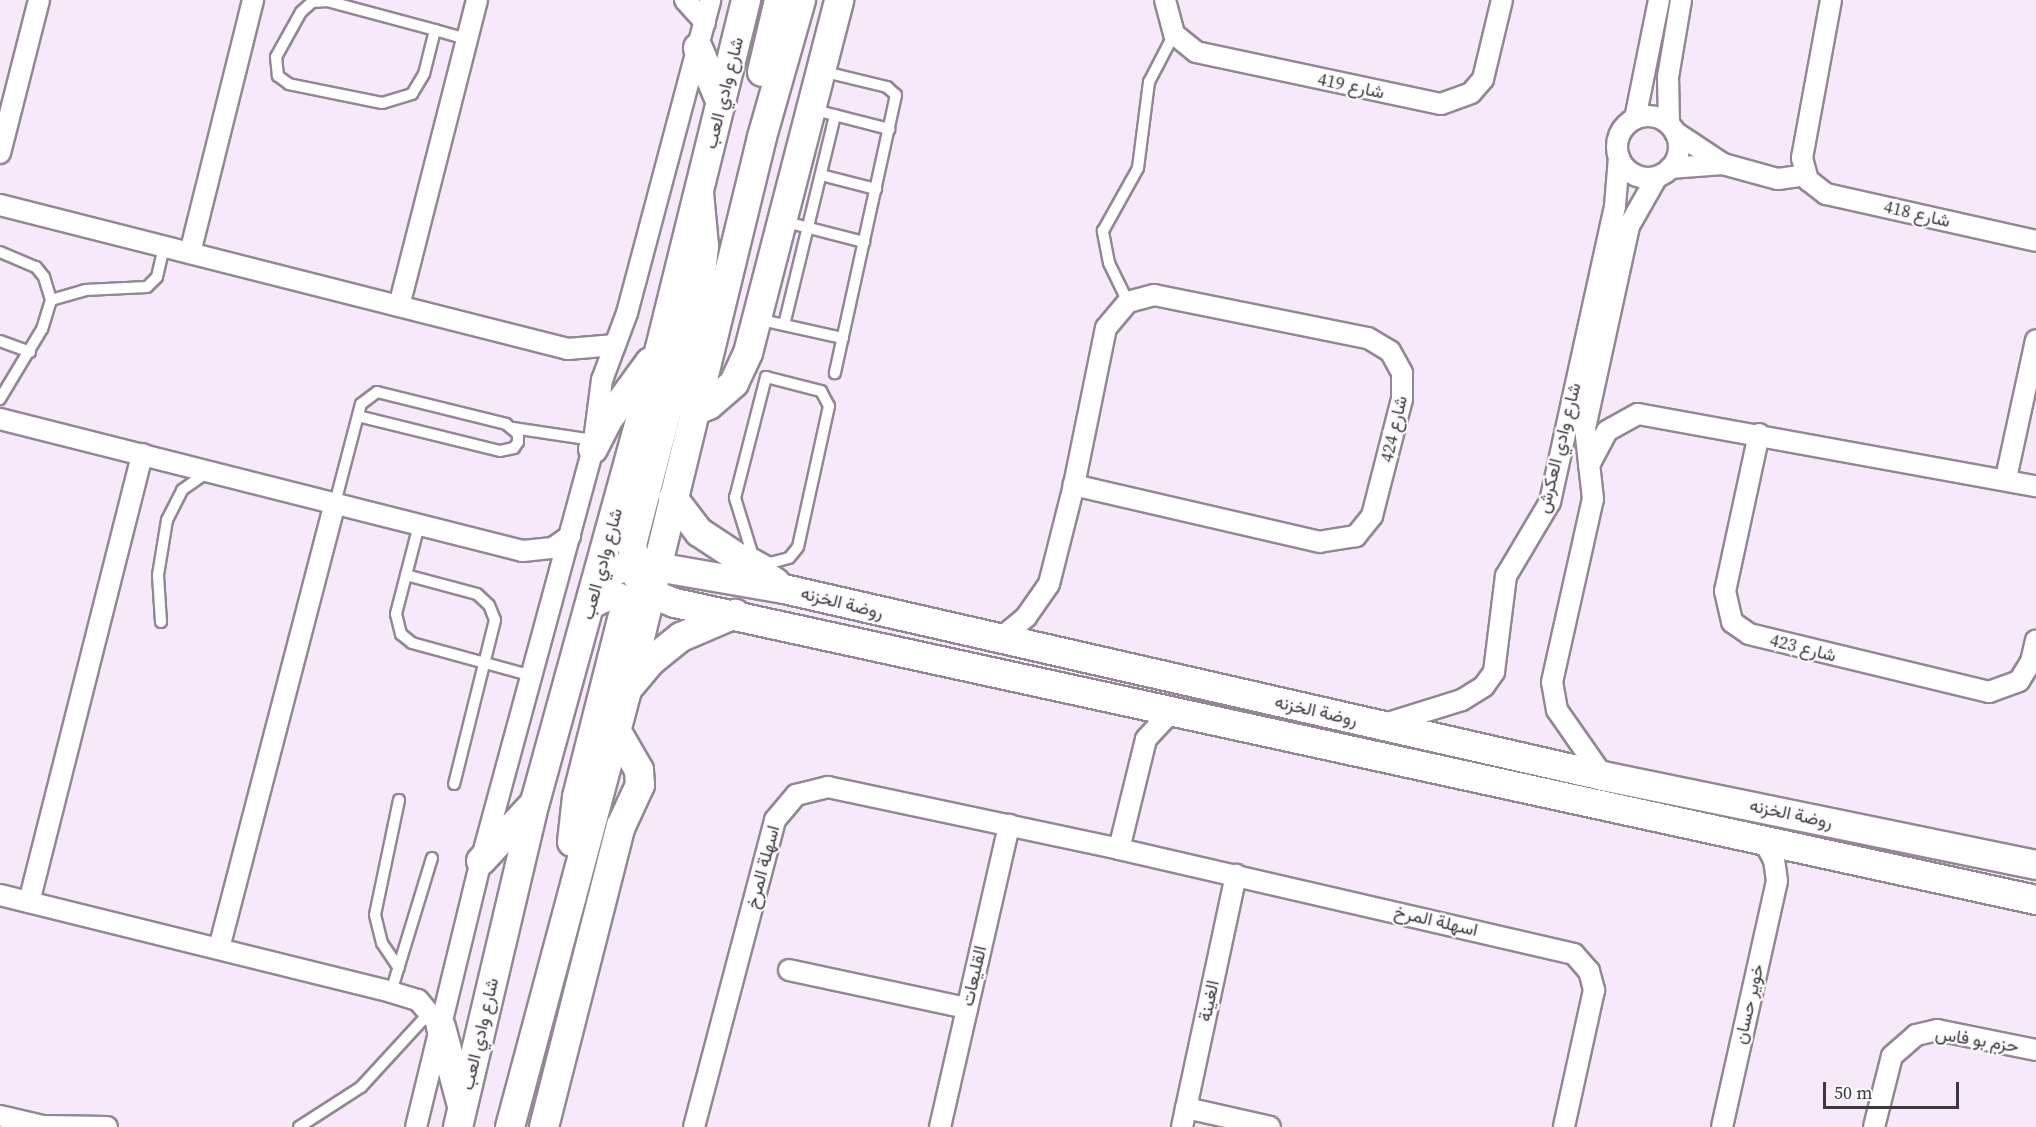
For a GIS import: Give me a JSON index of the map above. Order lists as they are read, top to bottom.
{
  "streets": {
    "street": [
      "شارع 419",
      "شارع وادي العب",
      "شارع 418",
      "شارع 424",
      "شارع وادي العكرش",
      "روضة الخزنه",
      "شارع 423",
      "اسهلة المرخ",
      "القليعات",
      "الغينة",
      "خوير حسان",
      "حزم بو فاس"
    ]
  },
  "crossings": [
    ["شارع وادي العكرش", "روضة الخزنه"],
    ["روضة الخزنه", "خوير حسان"],
    ["اسهلة المرخ", "القليعات"],
    ["اسهلة المرخ", "الغينة"]
  ],
  "scale_bar": "50 m"
}
